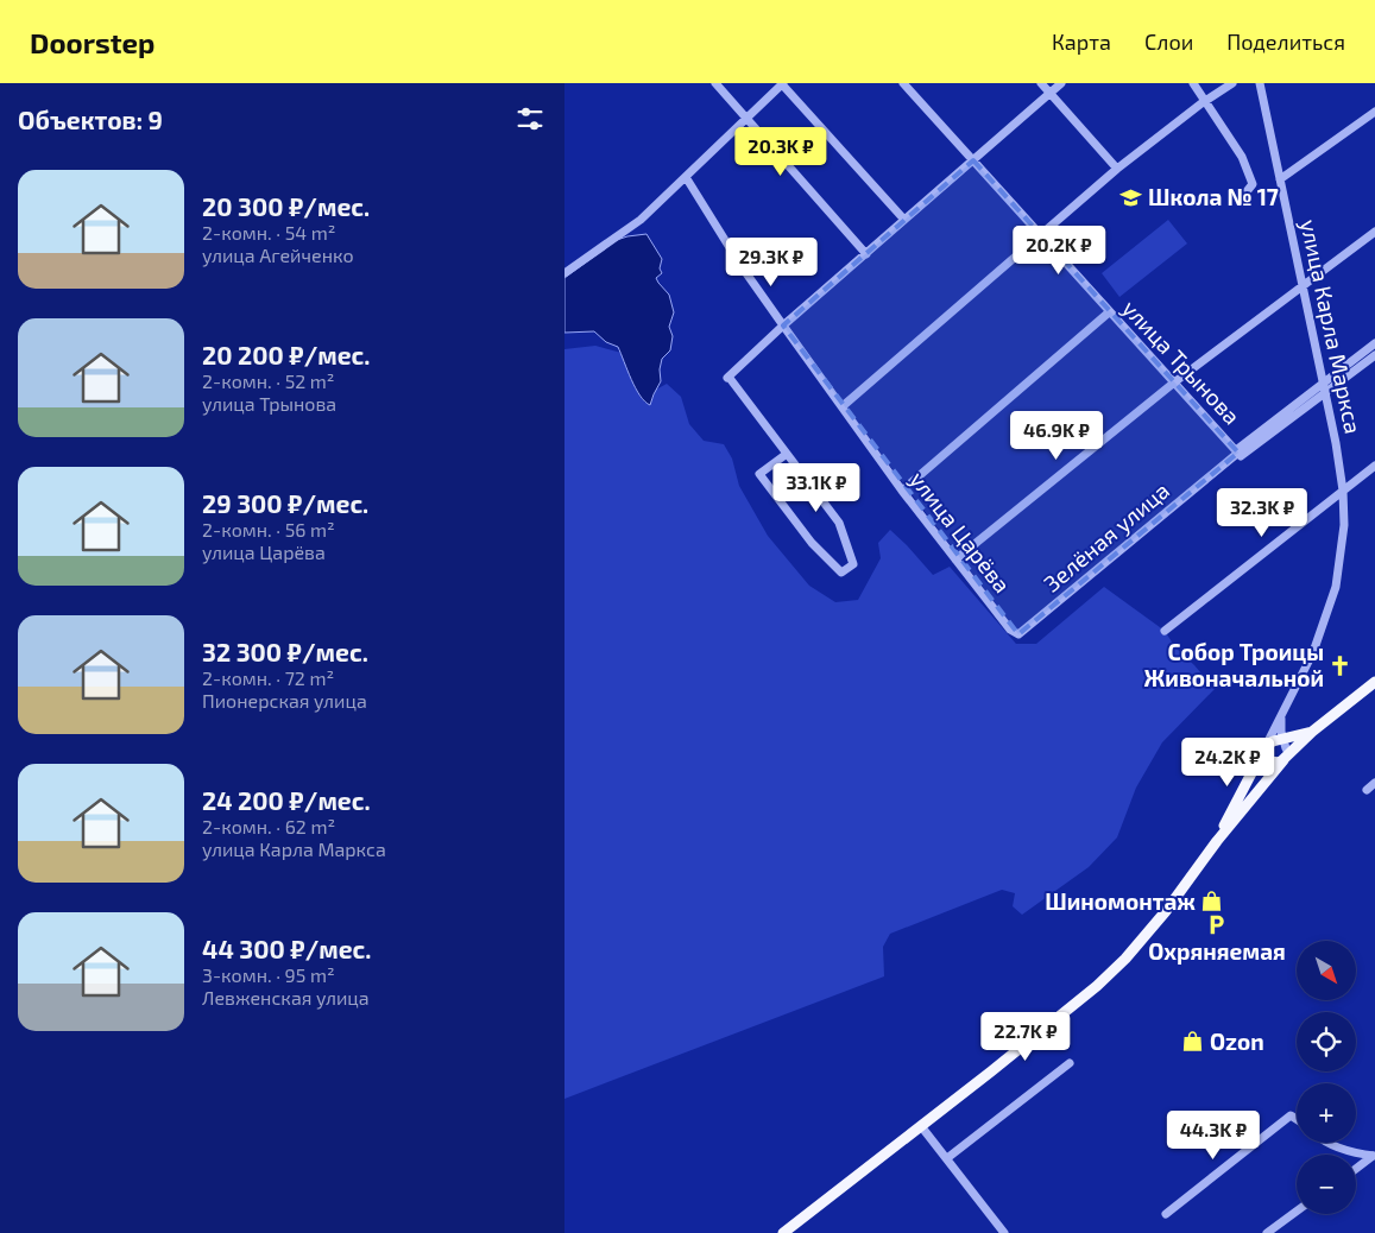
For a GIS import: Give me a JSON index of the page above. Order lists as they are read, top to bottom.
{
  "streets": {
    "main road": ["улица Карла Маркса"],
    "street": ["улица Трынова", "улица Царёва", "Зелёная улица"]
  },
  "crossings": [
    ["улица Карла Маркса", "Зелёная улица"],
    ["улица Трынова", "Зелёная улица"],
    ["улица Царёва", "Зелёная улица"]
  ],
  "places": {
    "school or university": ["Школа № 17"],
    "church": ["Собор Троицы Живоначальной"],
    "shop": ["Шиномонтаж", "Ozon"],
    "parking": ["Охряняемая"]
  },
  "north": "bottom right",
  "page": {
    "header": "Doorstep",
    "nav": ["Карта", "Слои", "Поделиться"],
    "heading": "Объектов: 9",
    "price": [
      "20.3K ₽",
      "20.2K ₽",
      "29.3K ₽",
      "46.9K ₽",
      "33.1K ₽",
      "32.3K ₽",
      "24.2K ₽",
      "22.7K ₽",
      "44.3K ₽"
    ],
    "list": [
      {
        "name": "20 300 ₽/мес.",
        "note": "2-комн. · 54 m² · улица Агейченко"
      },
      {
        "name": "20 200 ₽/мес.",
        "note": "2-комн. · 52 m² · улица Трынова"
      },
      {
        "name": "29 300 ₽/мес.",
        "note": "2-комн. · 56 m² · улица Царёва"
      },
      {
        "name": "32 300 ₽/мес.",
        "note": "2-комн. · 72 m² · Пионерская улица"
      },
      {
        "name": "24 200 ₽/мес.",
        "note": "2-комн. · 62 m² · улица Карла Маркса"
      },
      {
        "name": "44 300 ₽/мес.",
        "note": "3-комн. · 95 m² · Левженская улица"
      }
    ],
    "map_buttons": ["+", "−"]
  }
}
